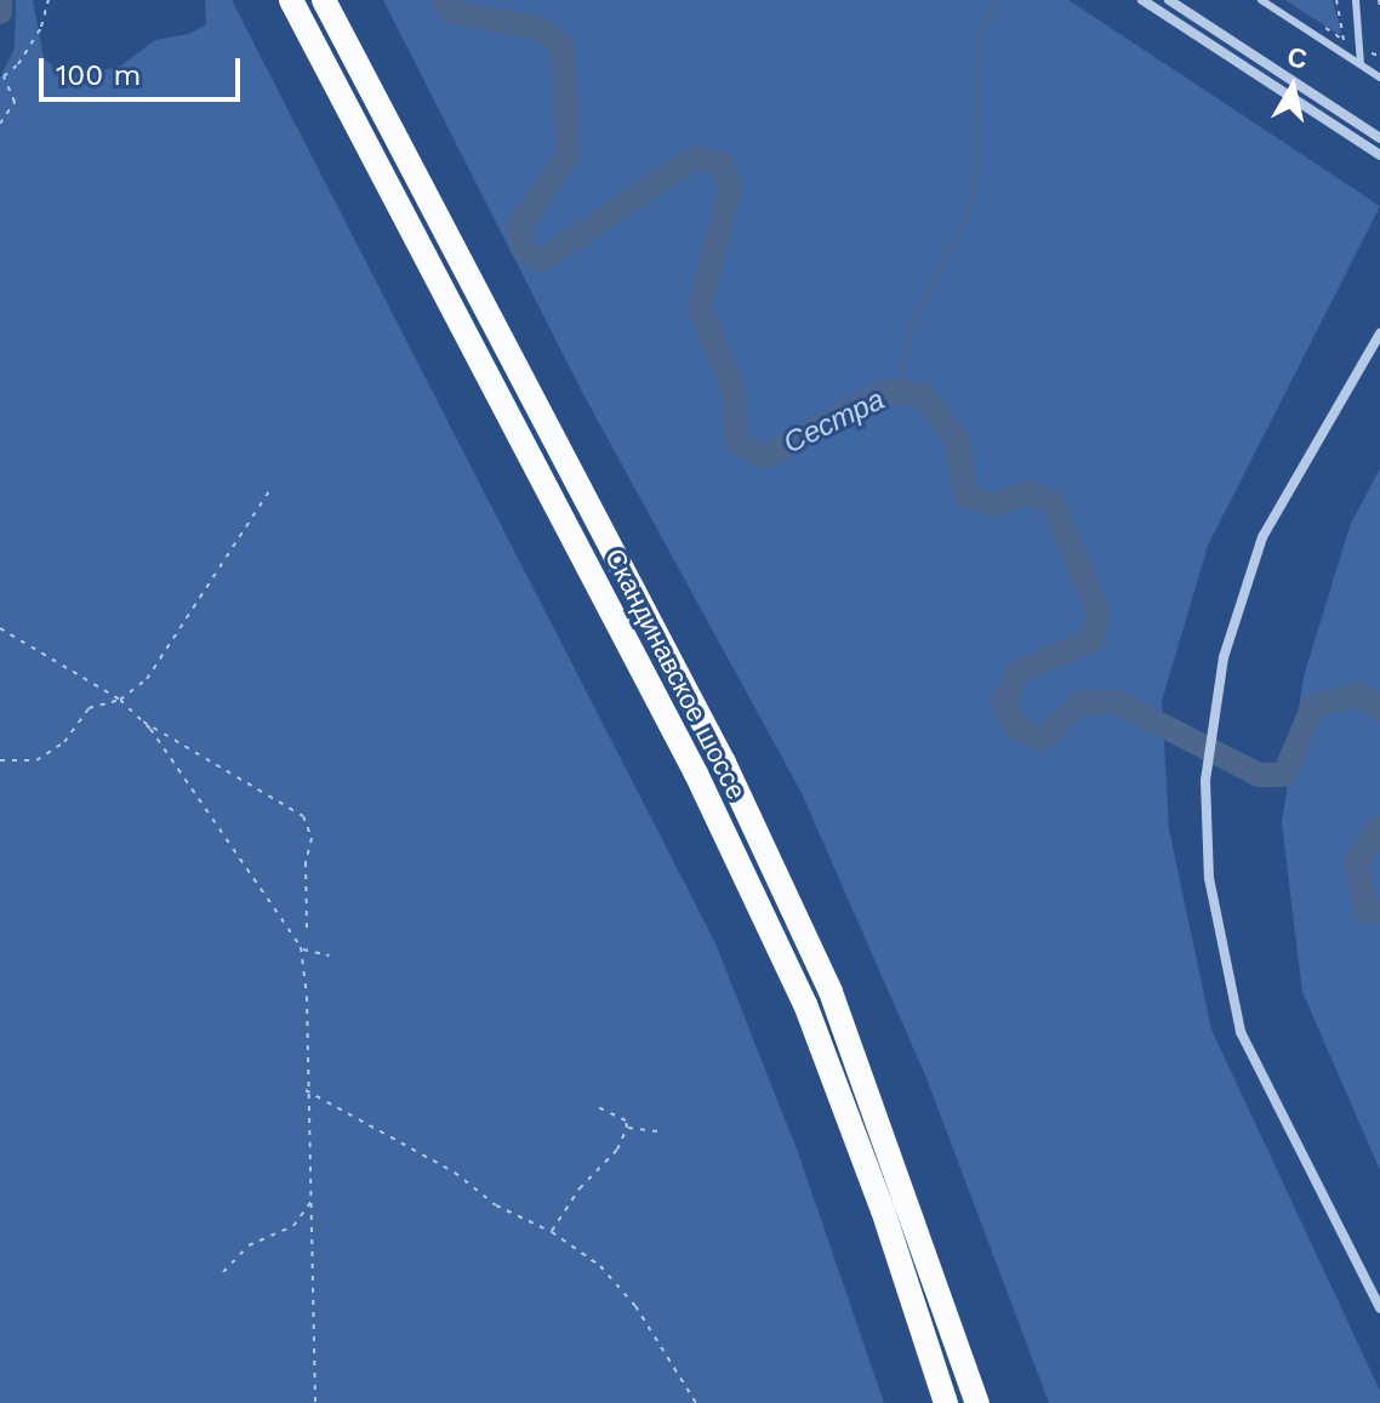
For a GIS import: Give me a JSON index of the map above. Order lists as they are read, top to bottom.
{
  "streets": {
    "highway": ["Скандинавское шоссе"]
  },
  "water": ["Сестра"],
  "scale_bar": "100 m",
  "north": "top"
}
